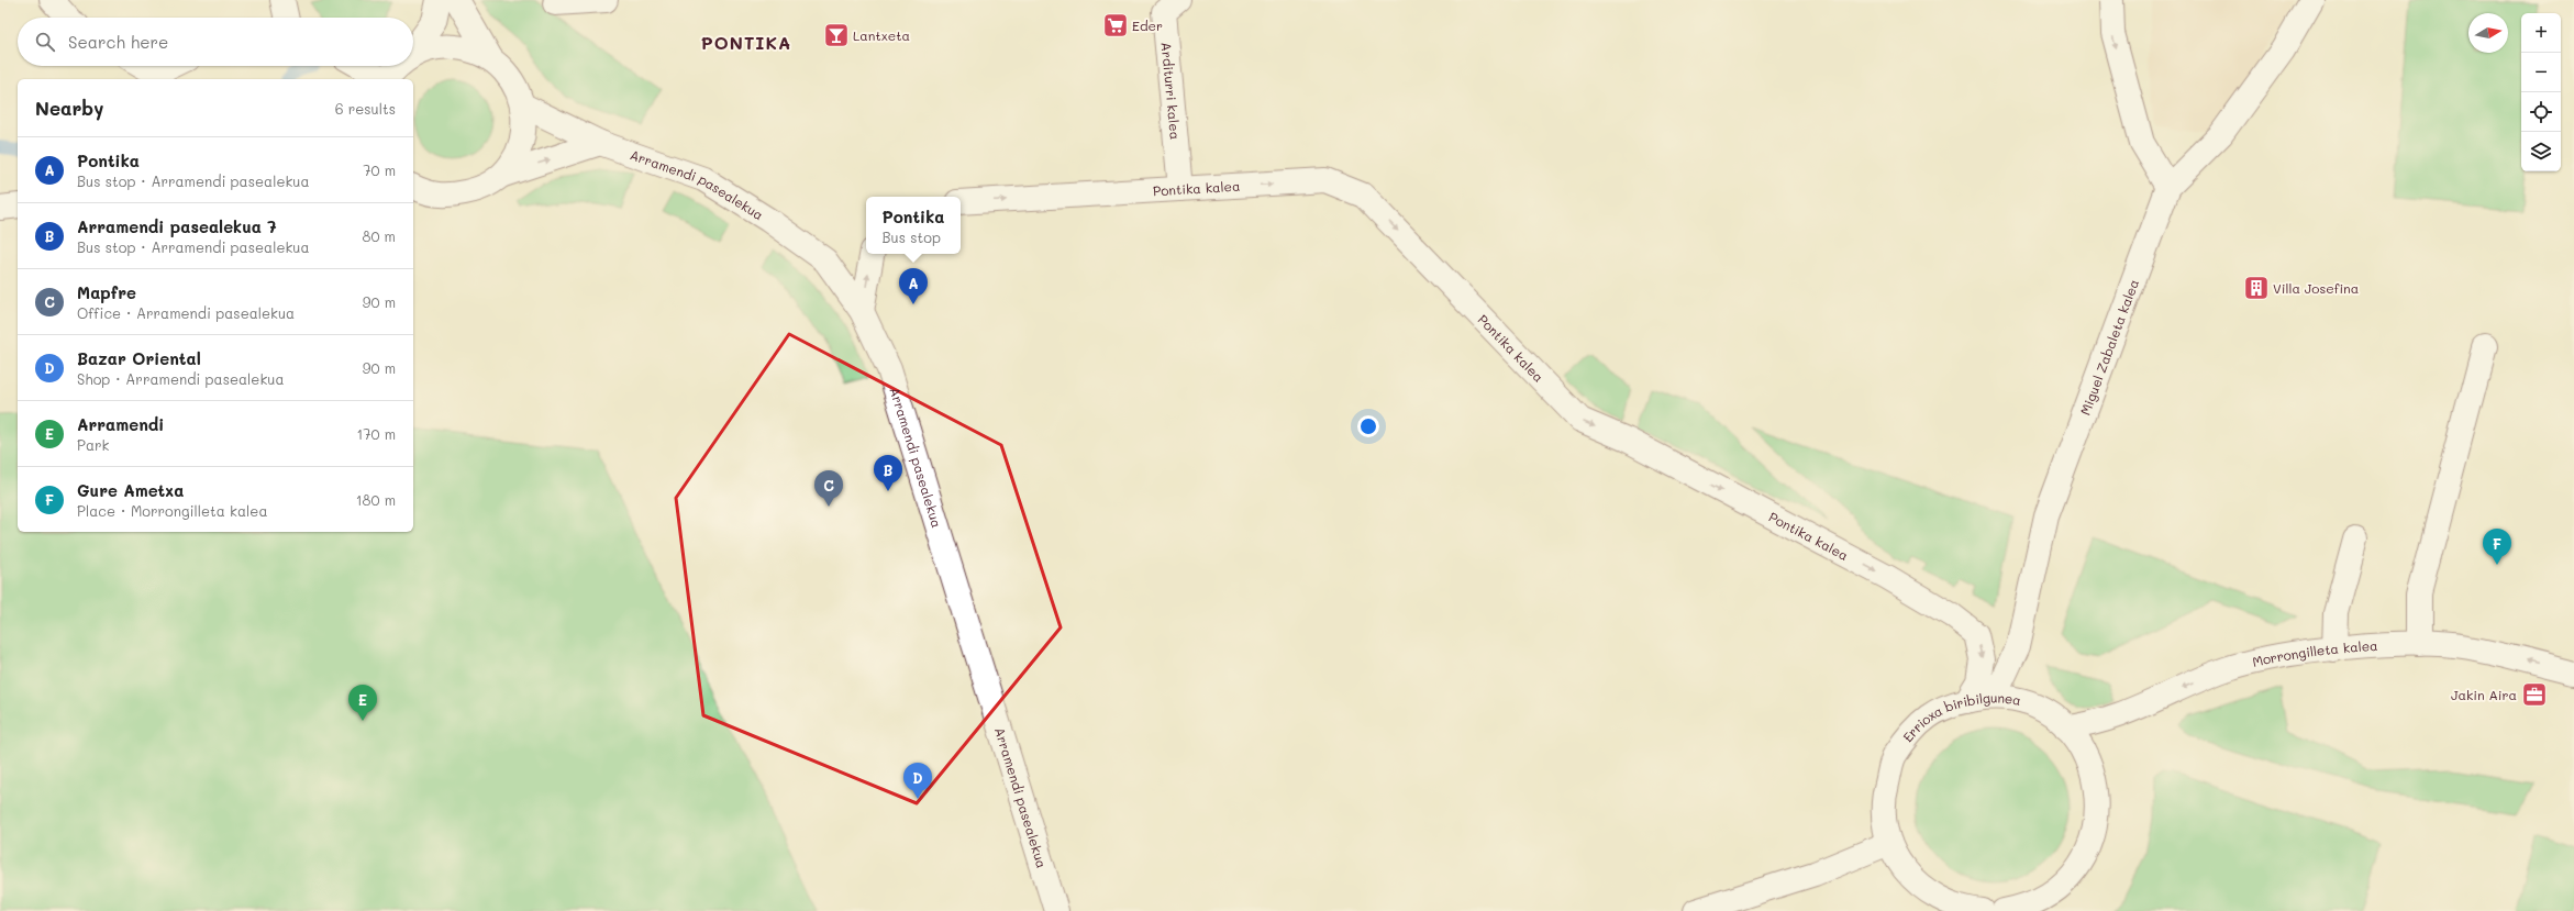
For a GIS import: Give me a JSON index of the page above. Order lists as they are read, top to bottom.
{
  "streets": {
    "street": [
      "Arditurri kalea",
      "Arramendi pasealekua",
      "Pontika kalea",
      "Miguel Zabaleta kalea",
      "Morrongilleta kalea",
      "Errioxa biribilgunea"
    ]
  },
  "crossings": [
    ["Arditurri kalea", "Pontika kalea"],
    ["Pontika kalea", "Errioxa biribilgunea"],
    ["Miguel Zabaleta kalea", "Errioxa biribilgunea"],
    ["Morrongilleta kalea", "Errioxa biribilgunea"]
  ],
  "one_way": ["Pontika kalea", "Morrongilleta kalea"],
  "districts": ["PONTIKA"],
  "places": {
    "supermarket": ["Eder"],
    "bar": ["Lantxeta"],
    "building": ["Villa Josefina"],
    "office": ["Jakin Aira"]
  },
  "north": "right",
  "page": {
    "map_buttons": ["+", "−"],
    "search": "Search here",
    "heading": ["Nearby", "6 results"],
    "list": [
      {
        "mark": "A",
        "name": "Pontika",
        "note": "Bus stop · Arramendi pasealekua",
        "value": "70 m"
      },
      {
        "mark": "B",
        "name": "Arramendi pasealekua 7",
        "note": "Bus stop · Arramendi pasealekua",
        "value": "80 m"
      },
      {
        "mark": "C",
        "name": "Mapfre",
        "note": "Office · Arramendi pasealekua",
        "value": "90 m"
      },
      {
        "mark": "D",
        "name": "Bazar Oriental",
        "note": "Shop · Arramendi pasealekua",
        "value": "90 m"
      },
      {
        "mark": "E",
        "name": "Arramendi",
        "note": "Park",
        "value": "170 m"
      },
      {
        "mark": "F",
        "name": "Gure Ametxa",
        "note": "Place · Morrongilleta kalea",
        "value": "180 m"
      }
    ],
    "popup": ["Pontika", "Bus stop"],
    "pins": [
      "A",
      "B",
      "C",
      "F",
      "E",
      "D"
    ]
  }
}
